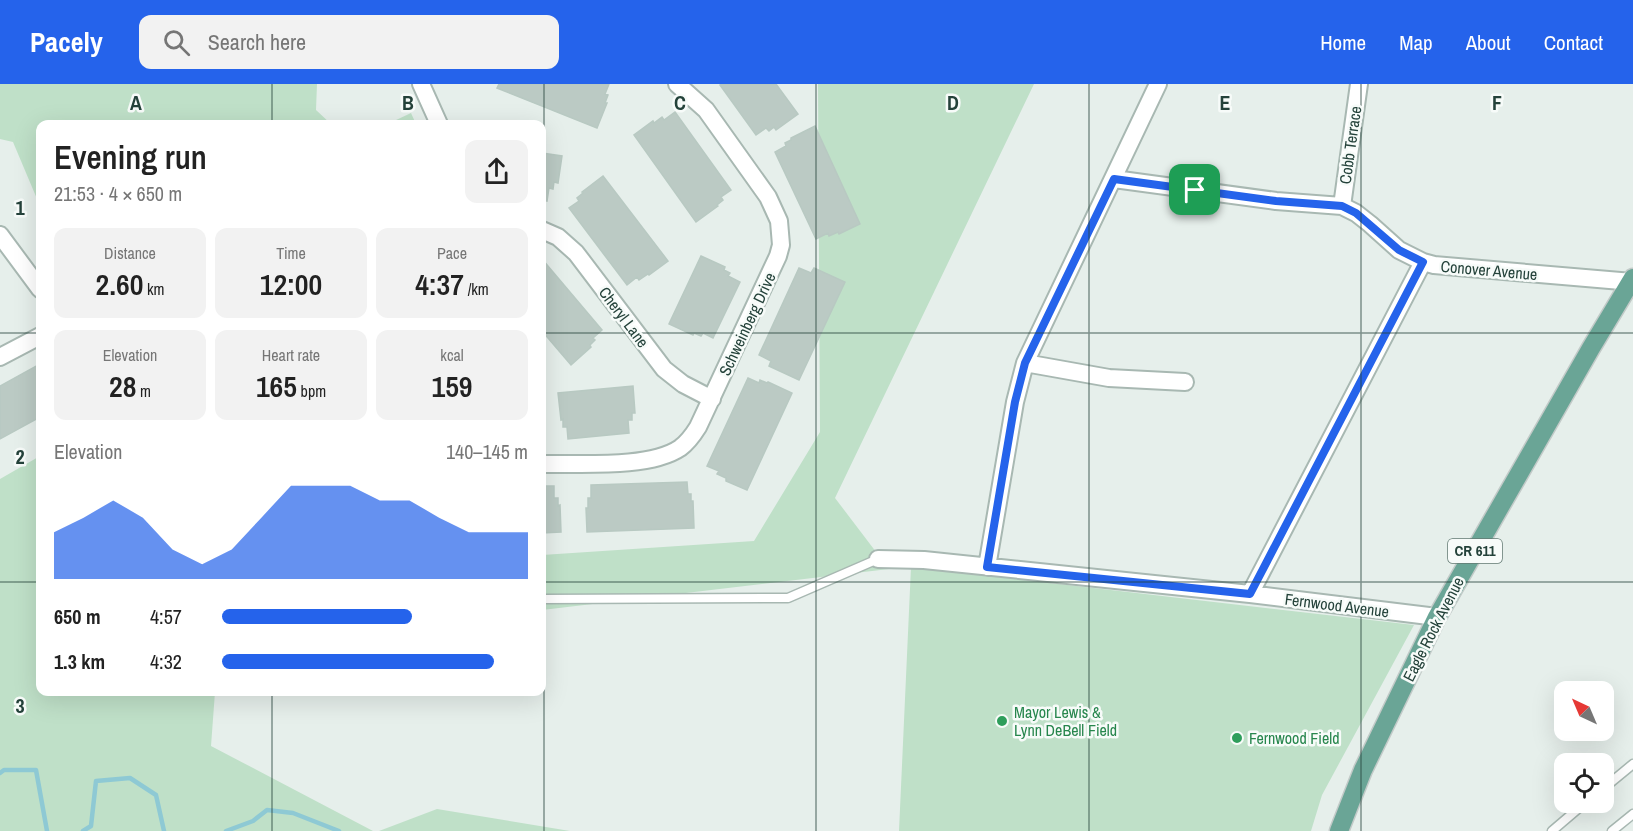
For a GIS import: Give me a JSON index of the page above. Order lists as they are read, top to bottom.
{
  "streets": {
    "main road": ["CR 611", "Eagle Rock Avenue"],
    "street": [
      "Cobb Terrace",
      "Conover Avenue",
      "Cheryl Lane",
      "Schweinberg Drive",
      "Fernwood Avenue"
    ]
  },
  "crossings": [
    ["Cobb Terrace", "Conover Avenue"],
    ["Conover Avenue", "Eagle Rock Avenue"],
    ["Cheryl Lane", "Schweinberg Drive"],
    ["Fernwood Avenue", "Eagle Rock Avenue"]
  ],
  "places": ["Mayor Lewis & Lynn DeBell Field", "Fernwood Field"],
  "north": "top left",
  "page": {
    "header": "Pacely",
    "search": "Search here",
    "nav": [
      "Home",
      "Map",
      "About",
      "Contact"
    ],
    "heading": ["Evening run", "21:53 · 4 × 650 m"],
    "stats": [
      ["Distance", "2.60 km"],
      ["Time", "12:00"],
      ["Pace", "4:37 /km"],
      ["Elevation", "28 m"],
      ["Heart rate", "165 bpm"],
      ["kcal", "159"]
    ],
    "chart": ["Elevation", "140–145 m"],
    "list": [
      {
        "name": "650 m",
        "note": "4:57"
      },
      {
        "name": "1.3 km",
        "note": "4:32"
      }
    ]
  },
  "grid": {
    "columns": [
      "A",
      "B",
      "C",
      "D",
      "E",
      "F"
    ],
    "rows": ["1", "2", "3"]
  }
}
